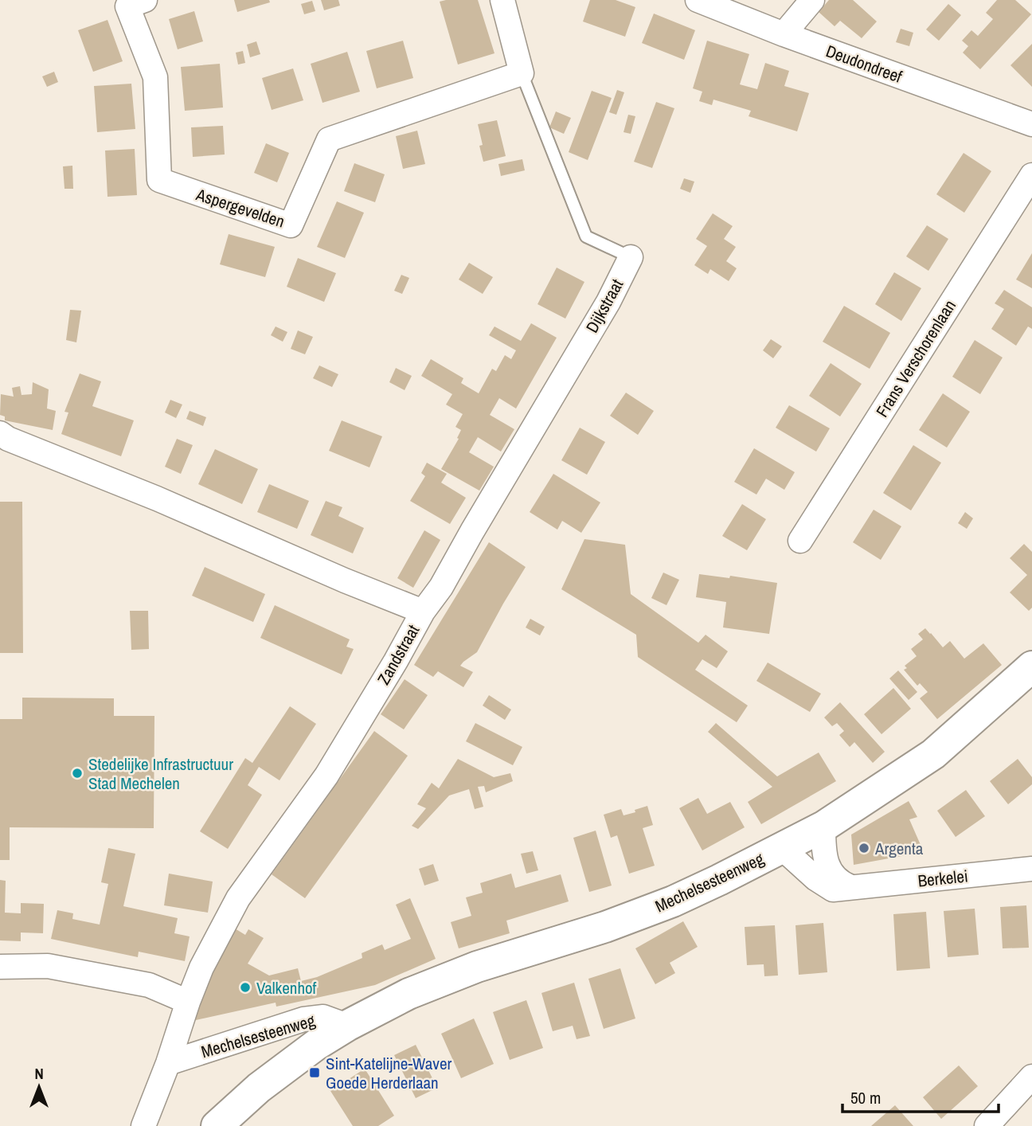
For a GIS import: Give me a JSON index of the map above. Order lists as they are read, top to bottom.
{
  "streets": {
    "main road": ["Mechelsesteenweg"],
    "street": [
      "Deudondreef",
      "Aspergevelden",
      "Dijkstraat",
      "Frans Verschorenlaan",
      "Zandstraat",
      "Berkelei"
    ]
  },
  "crossings": [
    ["Aspergevelden", "Dijkstraat"],
    ["Dijkstraat", "Zandstraat"],
    ["Zandstraat", "Mechelsesteenweg"],
    ["Berkelei", "Mechelsesteenweg"]
  ],
  "places": {
    "other": ["Stedelijke Infrastructuur Stad Mechelen", "Argenta", "Valkenhof"],
    "transit": ["Sint-Katelijne-Waver Goede Herderlaan"]
  },
  "scale_bar": "50 m",
  "north": "top"
}
